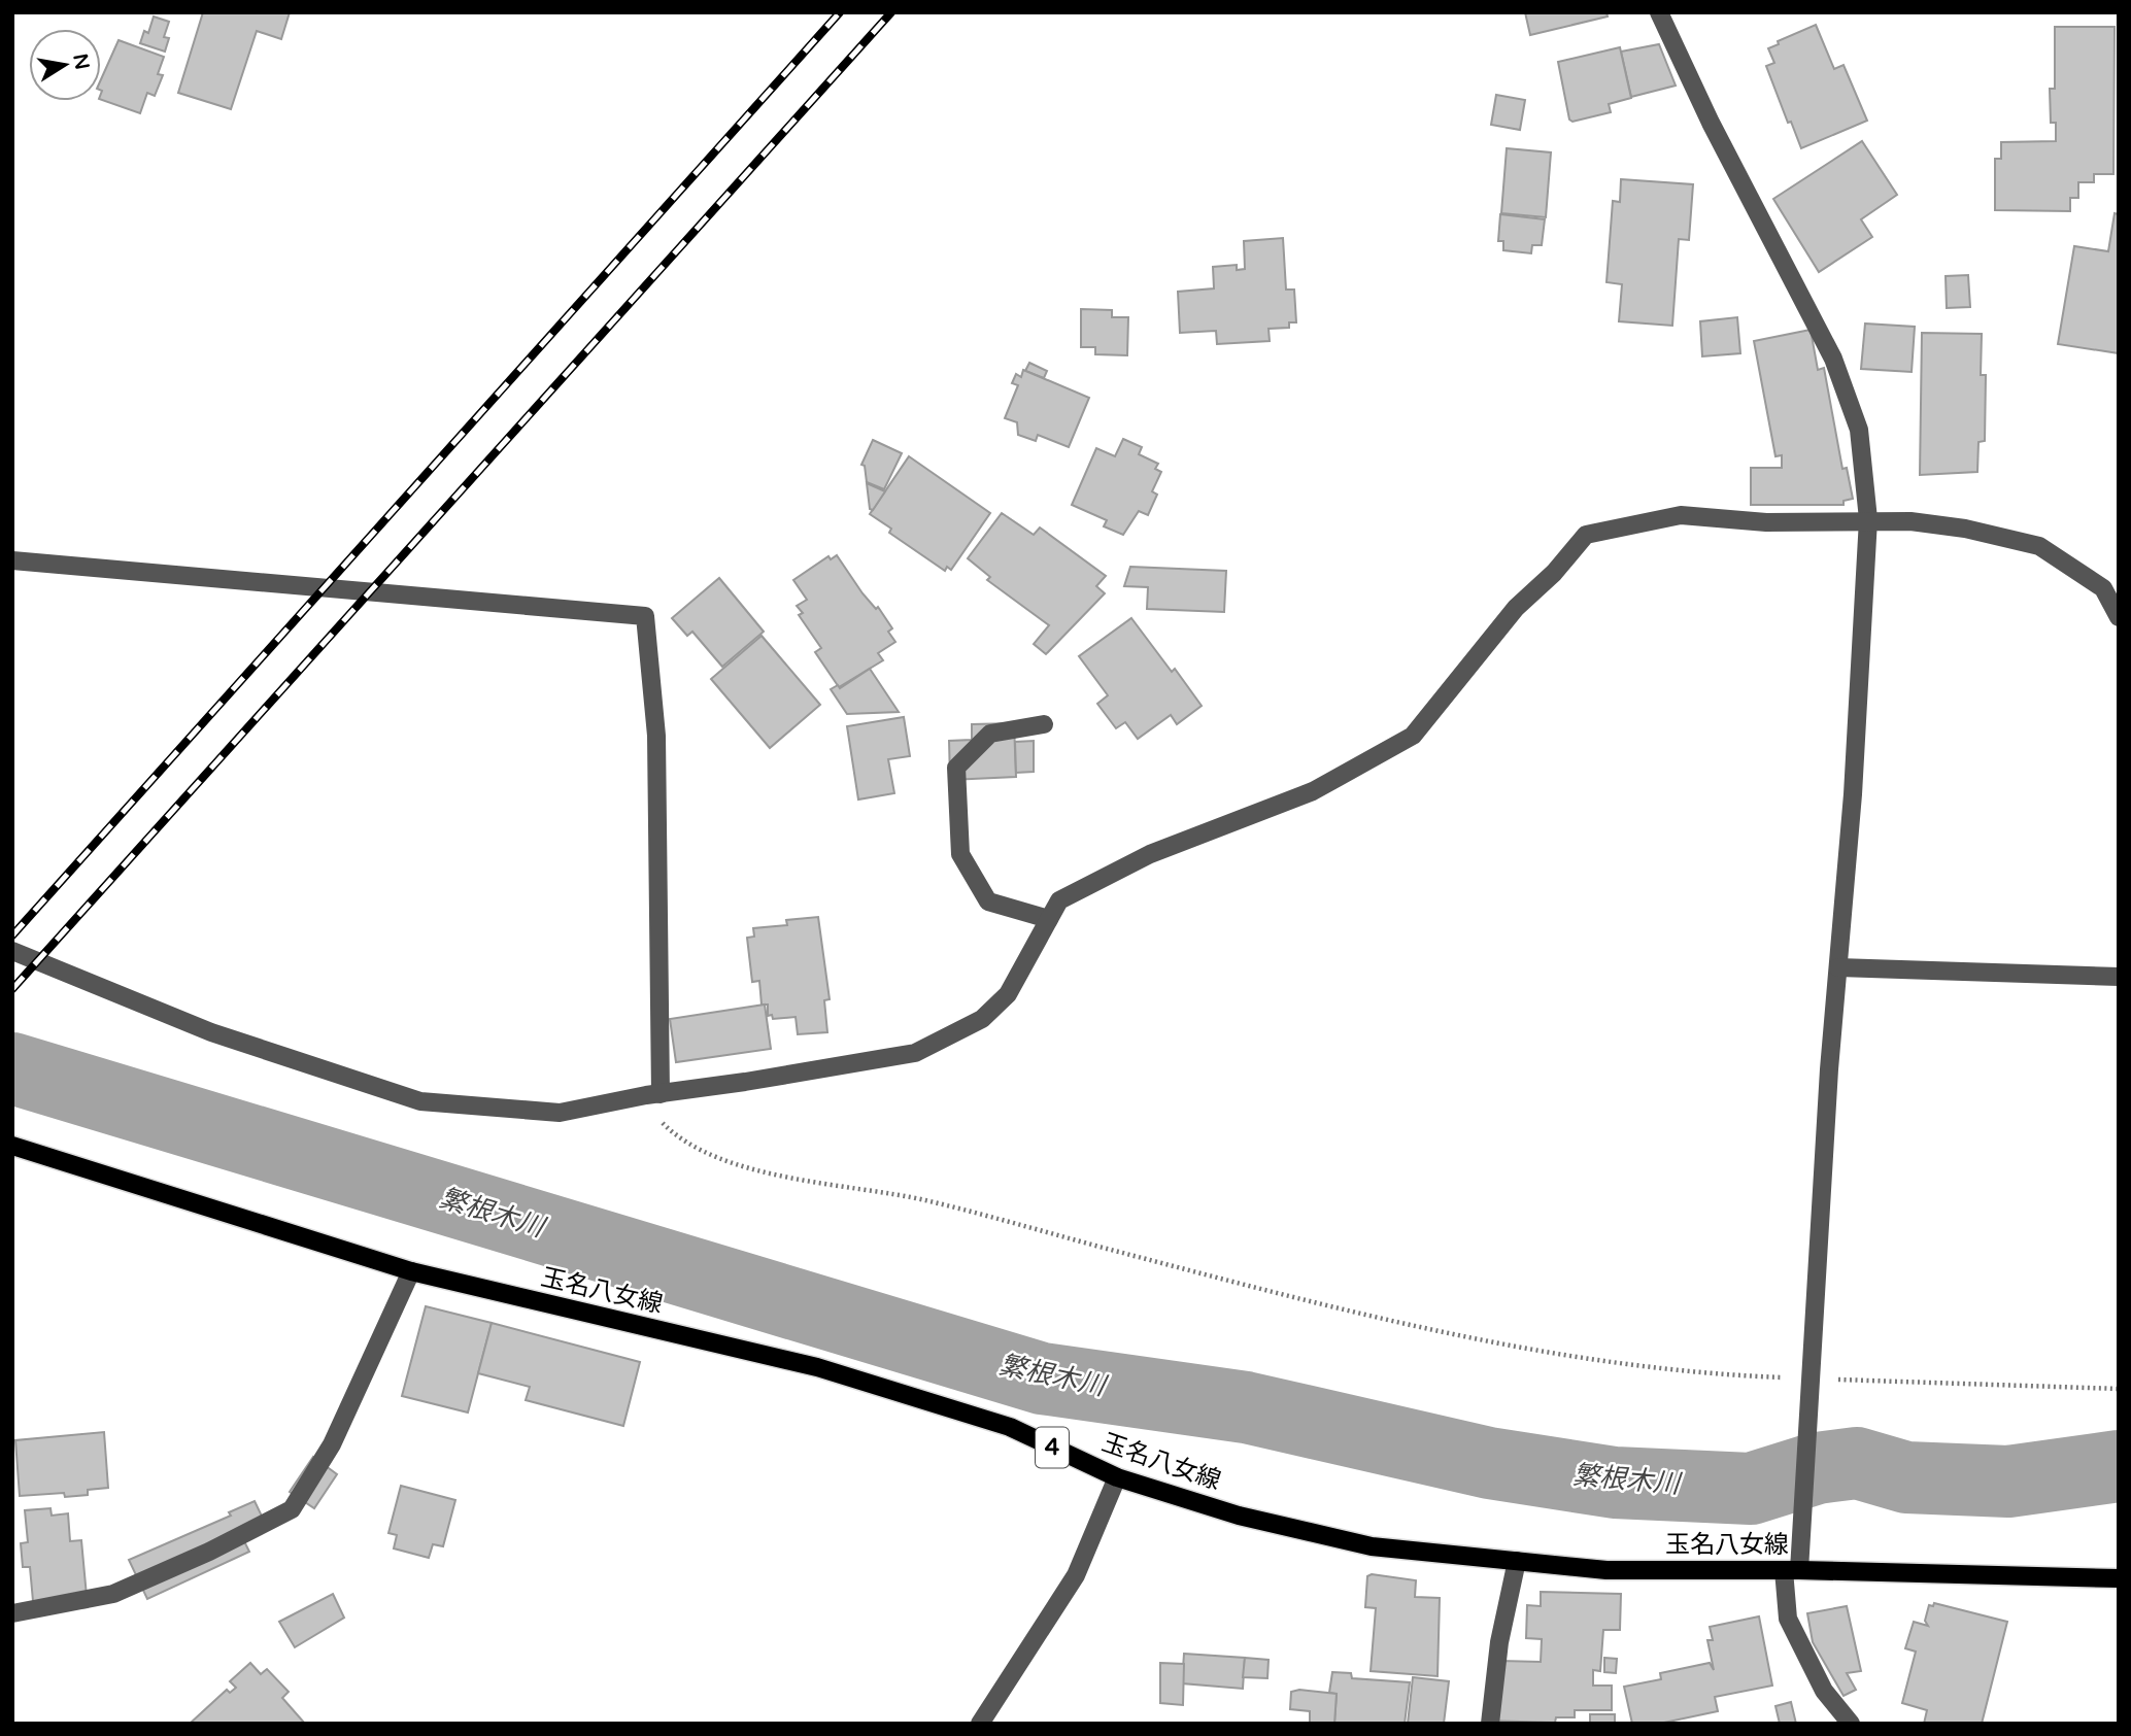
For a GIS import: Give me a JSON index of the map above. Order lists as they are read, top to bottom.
{
  "streets": {
    "main road": ["玉名八女線", "4"]
  },
  "water": ["繁根木川"],
  "north": "right"
}
